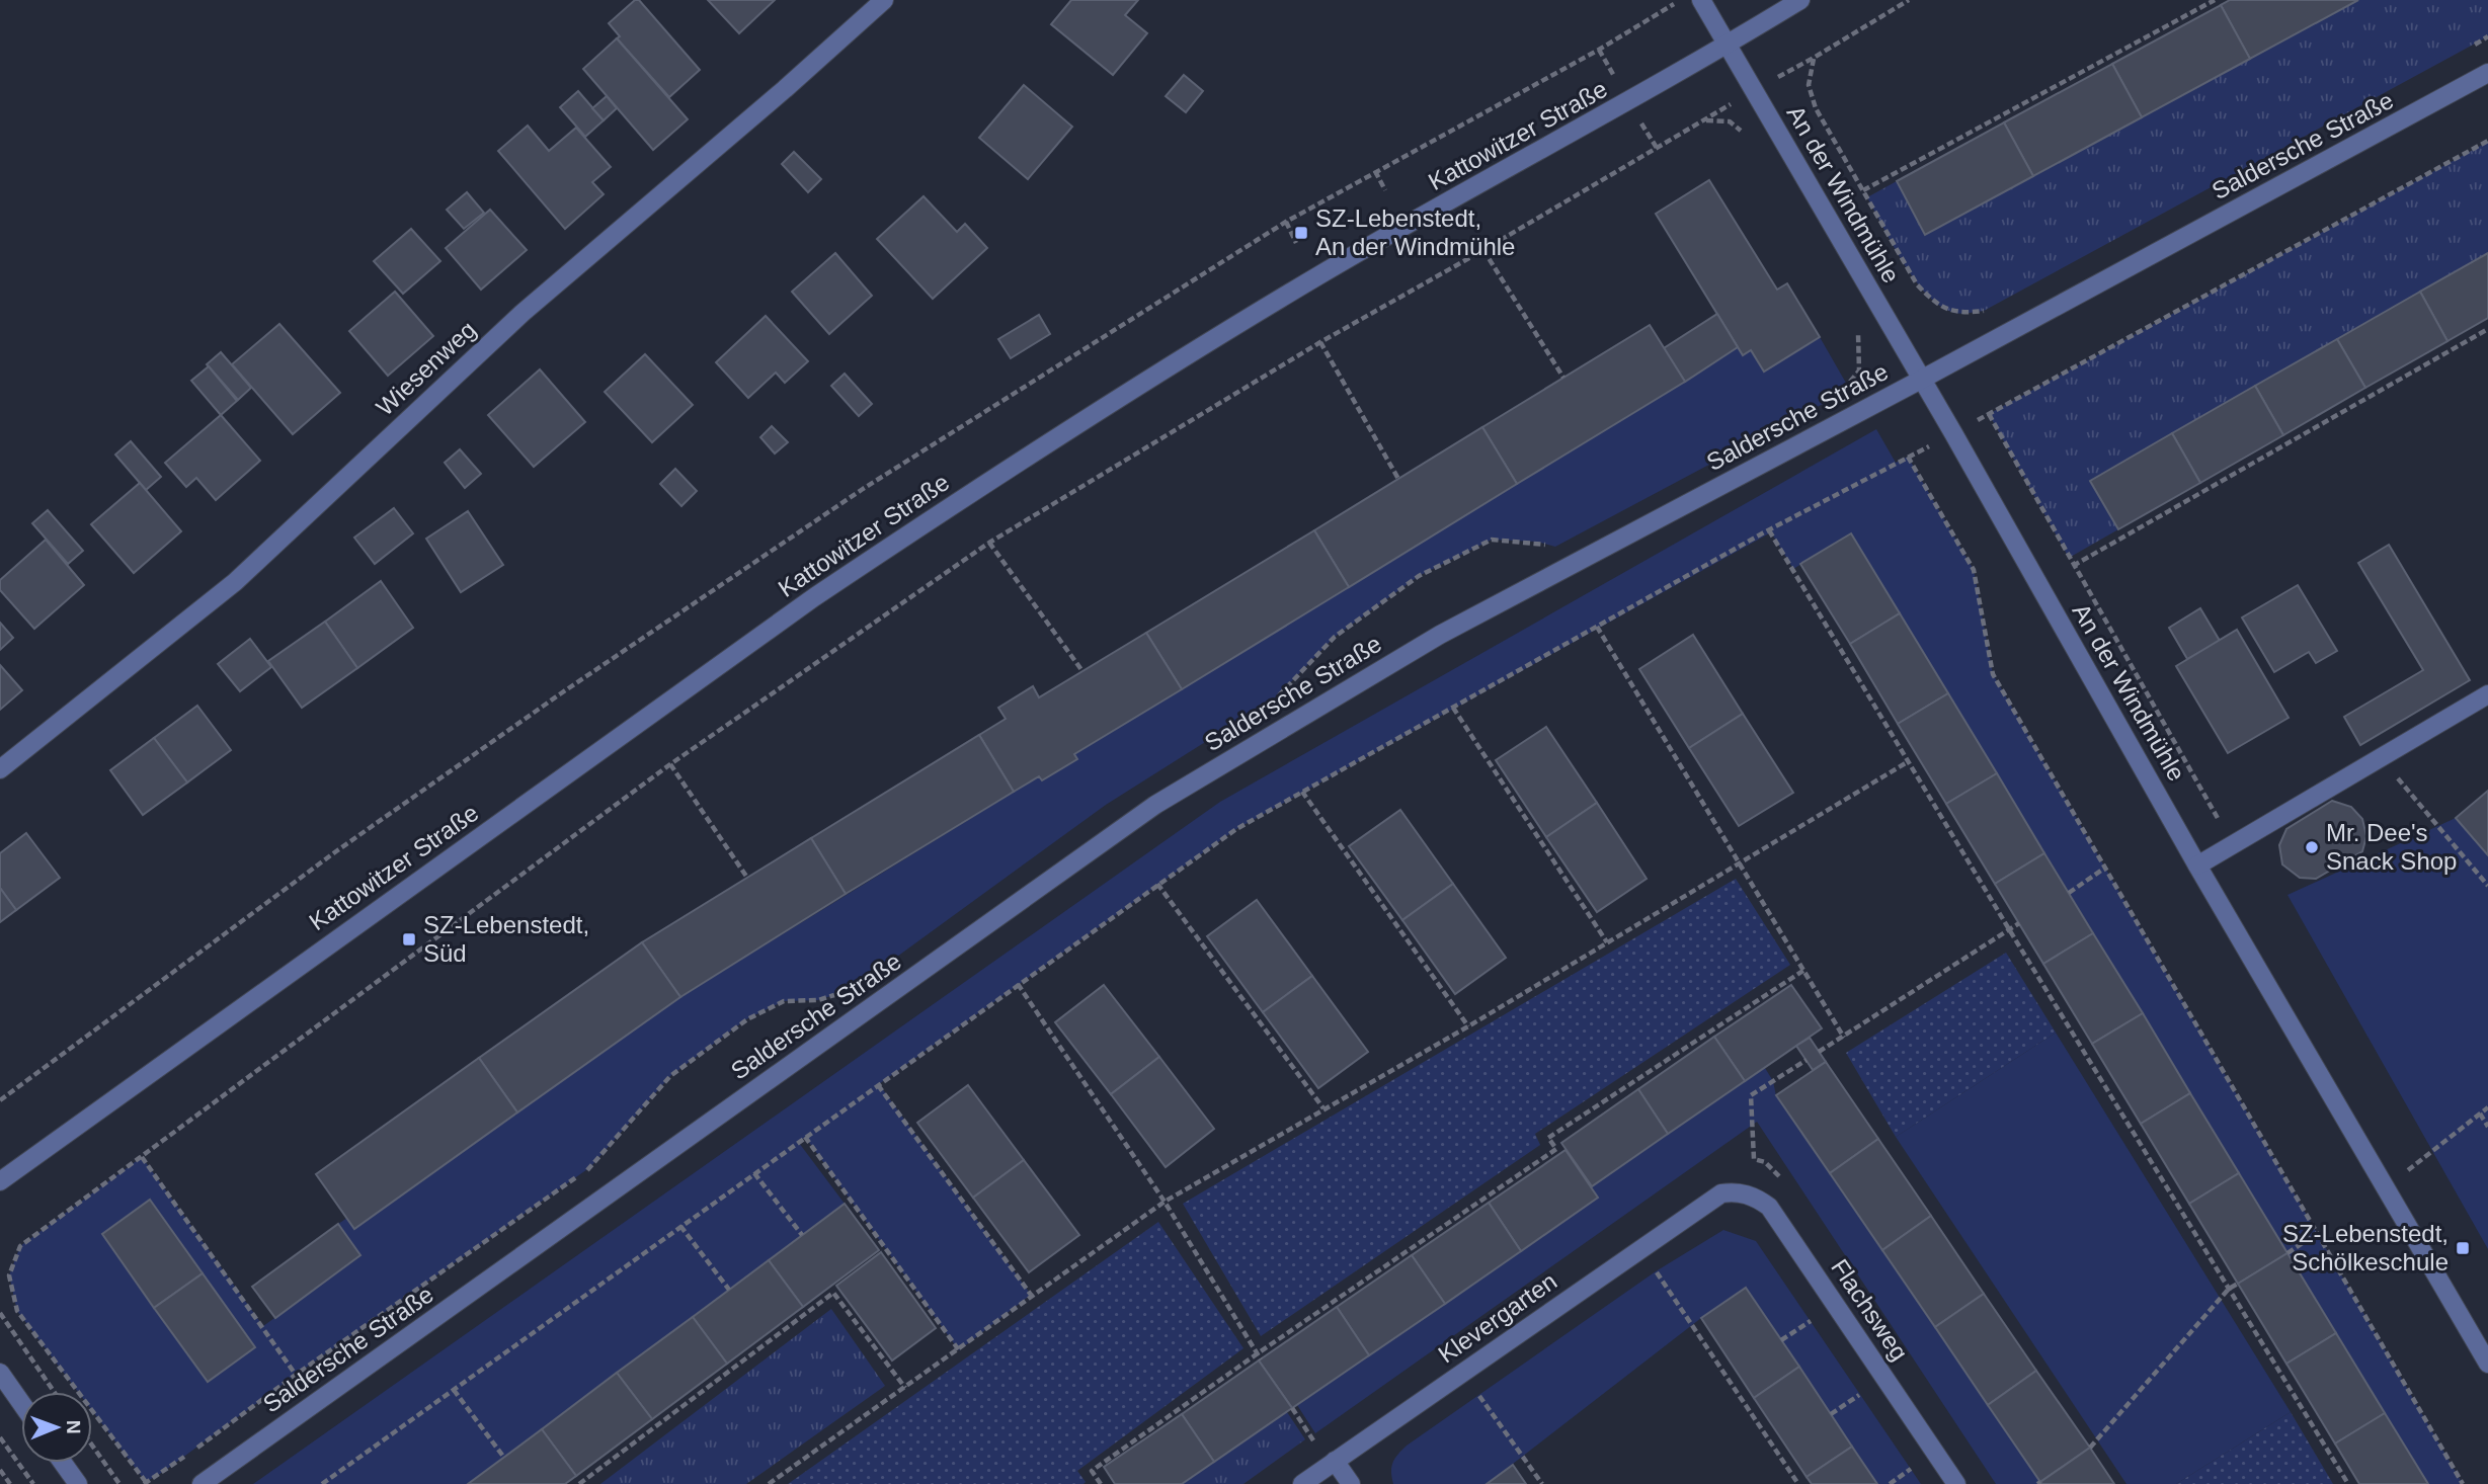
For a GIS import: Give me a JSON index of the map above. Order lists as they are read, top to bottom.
{
  "streets": {
    "street": [
      "Kattowitzer Straße",
      "Saldersche Straße",
      "An der Windmühle",
      "Wiesenweg",
      "Flachsweg",
      "Klevergarten"
    ]
  },
  "crossings": [
    ["Kattowitzer Straße", "An der Windmühle"],
    ["Saldersche Straße", "An der Windmühle"],
    ["Flachsweg", "Klevergarten"]
  ],
  "places": {
    "transit": ["SZ-Lebenstedt, An der Windmühle", "SZ-Lebenstedt, Süd", "SZ-Lebenstedt, Schölkeschule"],
    "other": ["Mr. Dee's Snack Shop"]
  },
  "north": "right"
}
